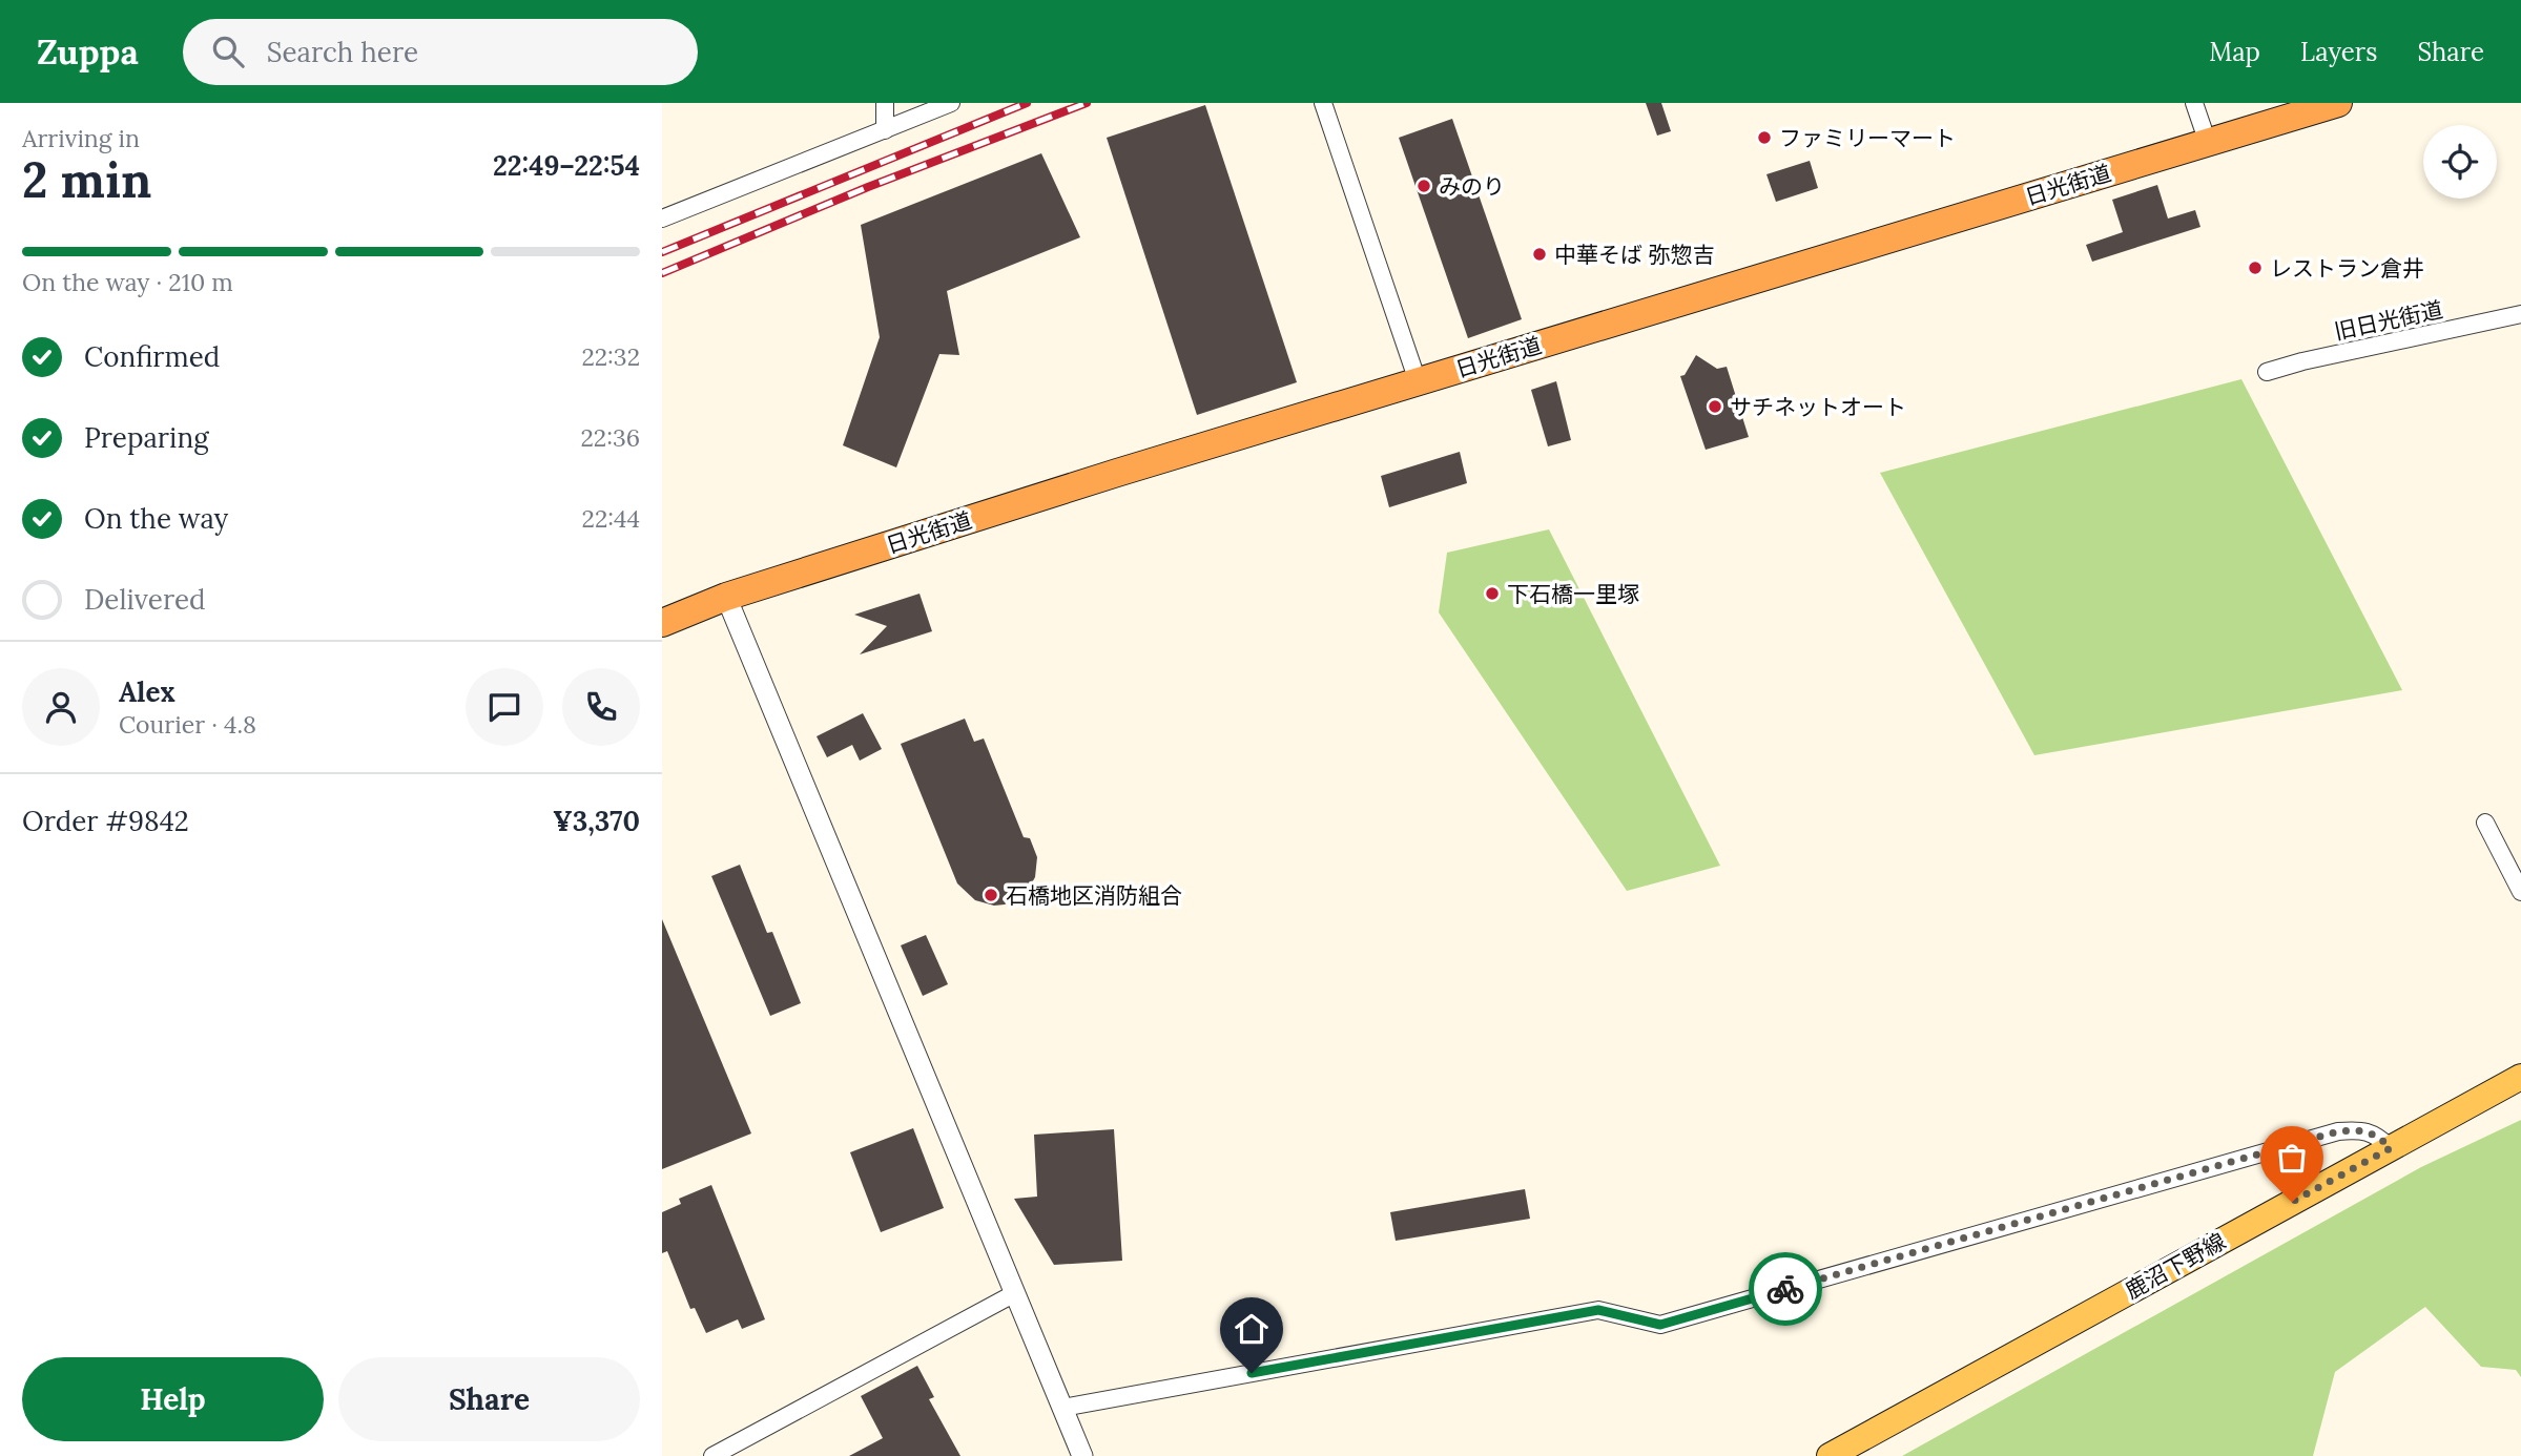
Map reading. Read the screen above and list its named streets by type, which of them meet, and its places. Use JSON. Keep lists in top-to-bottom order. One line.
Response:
{"streets":{"highway":["日光街道"],"main road":["鹿沼下野線"],"street":["旧日光街道"]},"places":["ファミリーマート","みのり","中華そば 弥惣吉","レストラン倉井","サチネットオート","下石橋一里塚","石橋地区消防組合"],"page":{"header":"Zuppa","search":"Search here","nav":["Map","Layers","Share"],"heading":["2 min","Arriving in","22:49–22:54"],"panel":["Alex","Courier · 4.8","Order #9842","¥3,370"],"bar":"On the way · 210 m","list":[["Confirmed","22:32"],["Preparing","22:36"],["On the way","22:44"],"Delivered"],"buttons":["Help","Share"]}}
